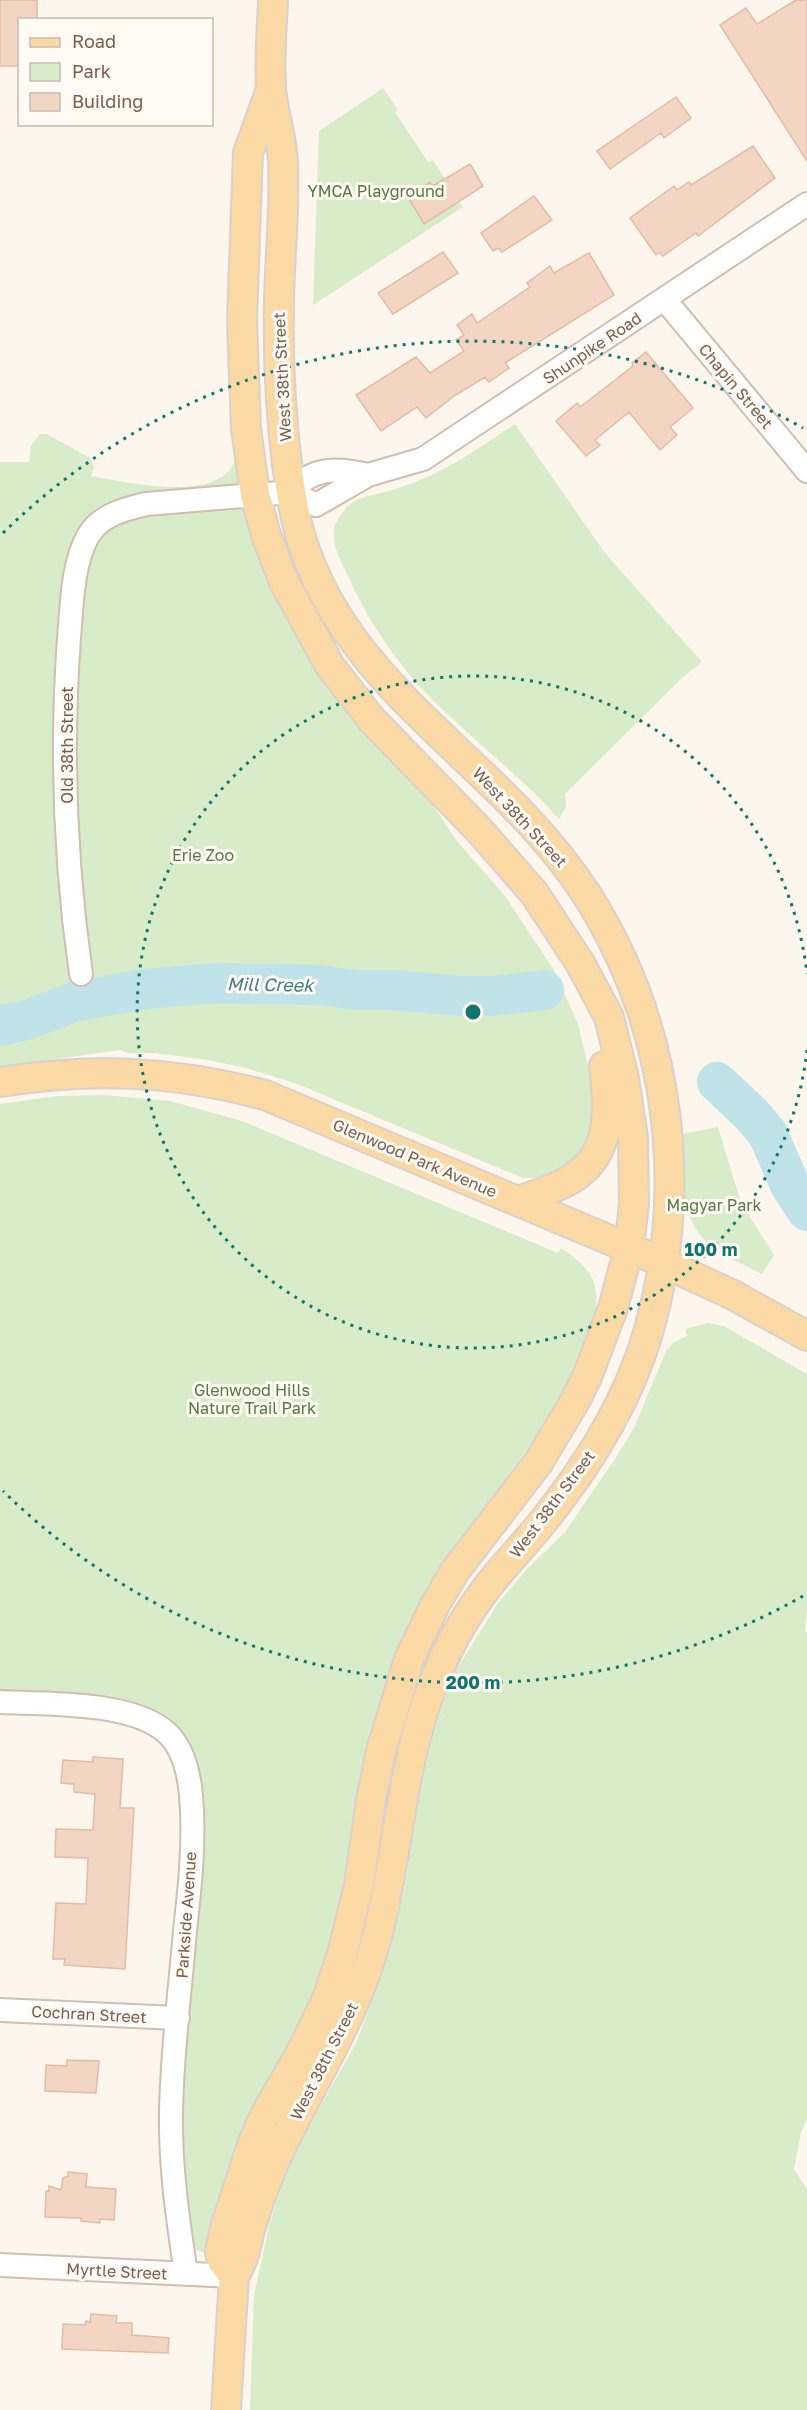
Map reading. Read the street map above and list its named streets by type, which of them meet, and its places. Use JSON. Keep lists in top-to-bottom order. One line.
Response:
{"streets":{"main road":["West 38th Street","Glenwood Park Avenue"],"street":["Shunpike Road","Chapin Street","Old 38th Street","Parkside Avenue","Cochran Street","Myrtle Street"]},"crossings":[["Shunpike Road","West 38th Street"],["Shunpike Road","Chapin Street"],["West 38th Street","Old 38th Street"],["West 38th Street","Glenwood Park Avenue"],["West 38th Street","Myrtle Street"],["Parkside Avenue","Cochran Street"],["Parkside Avenue","Myrtle Street"]],"water":["Mill Creek"],"parks":["YMCA Playground","Erie Zoo","Magyar Park","Glenwood Hills Nature Trail Park"],"legend":["Road","Park","Building"],"rings":["100 m","200 m"]}
